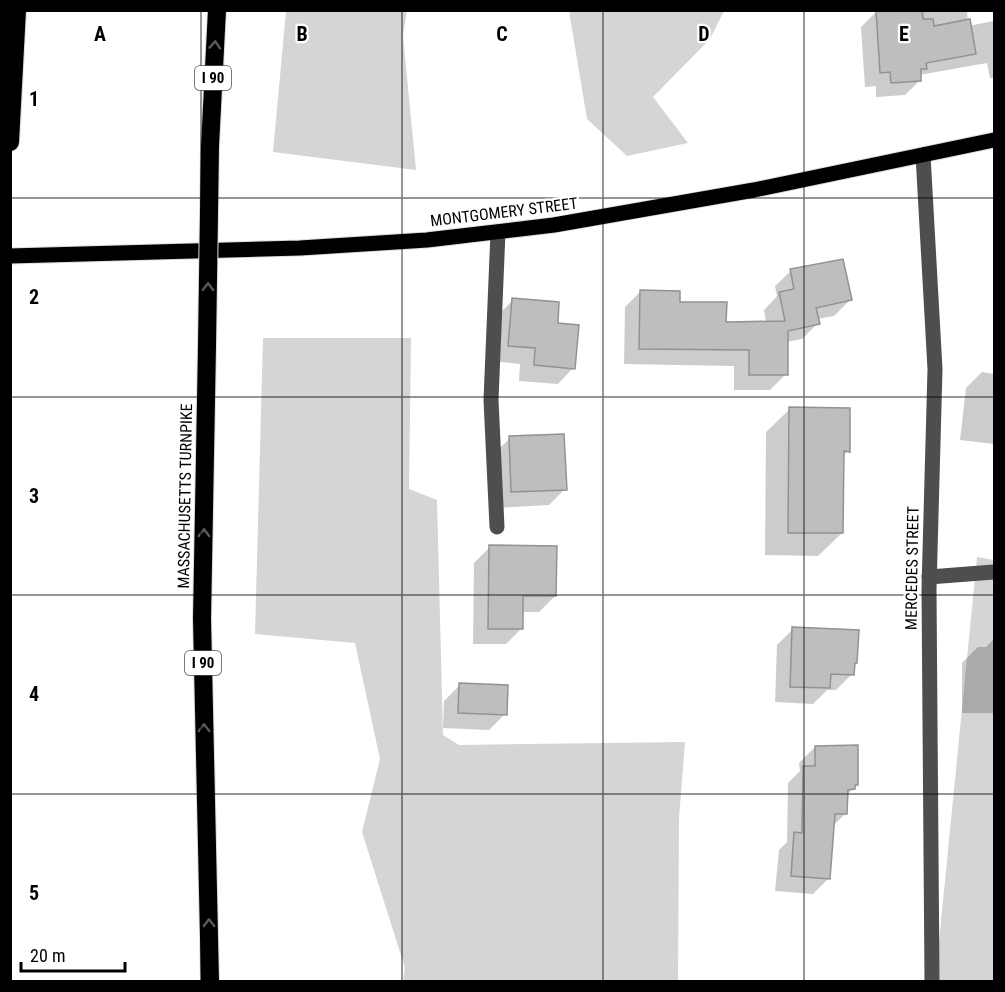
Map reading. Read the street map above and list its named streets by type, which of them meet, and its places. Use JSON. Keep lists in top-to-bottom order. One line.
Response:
{"streets":{"highway":["I 90","MASSACHUSETTS TURNPIKE"],"main road":["MONTGOMERY STREET"],"street":["MERCEDES STREET"]},"crossings":[["MONTGOMERY STREET","MERCEDES STREET"]],"one_way":["MASSACHUSETTS TURNPIKE"],"scale_bar":"20 m","grid":{"columns":["A","B","C","D","E"],"rows":["1","2","3","4","5"]}}
